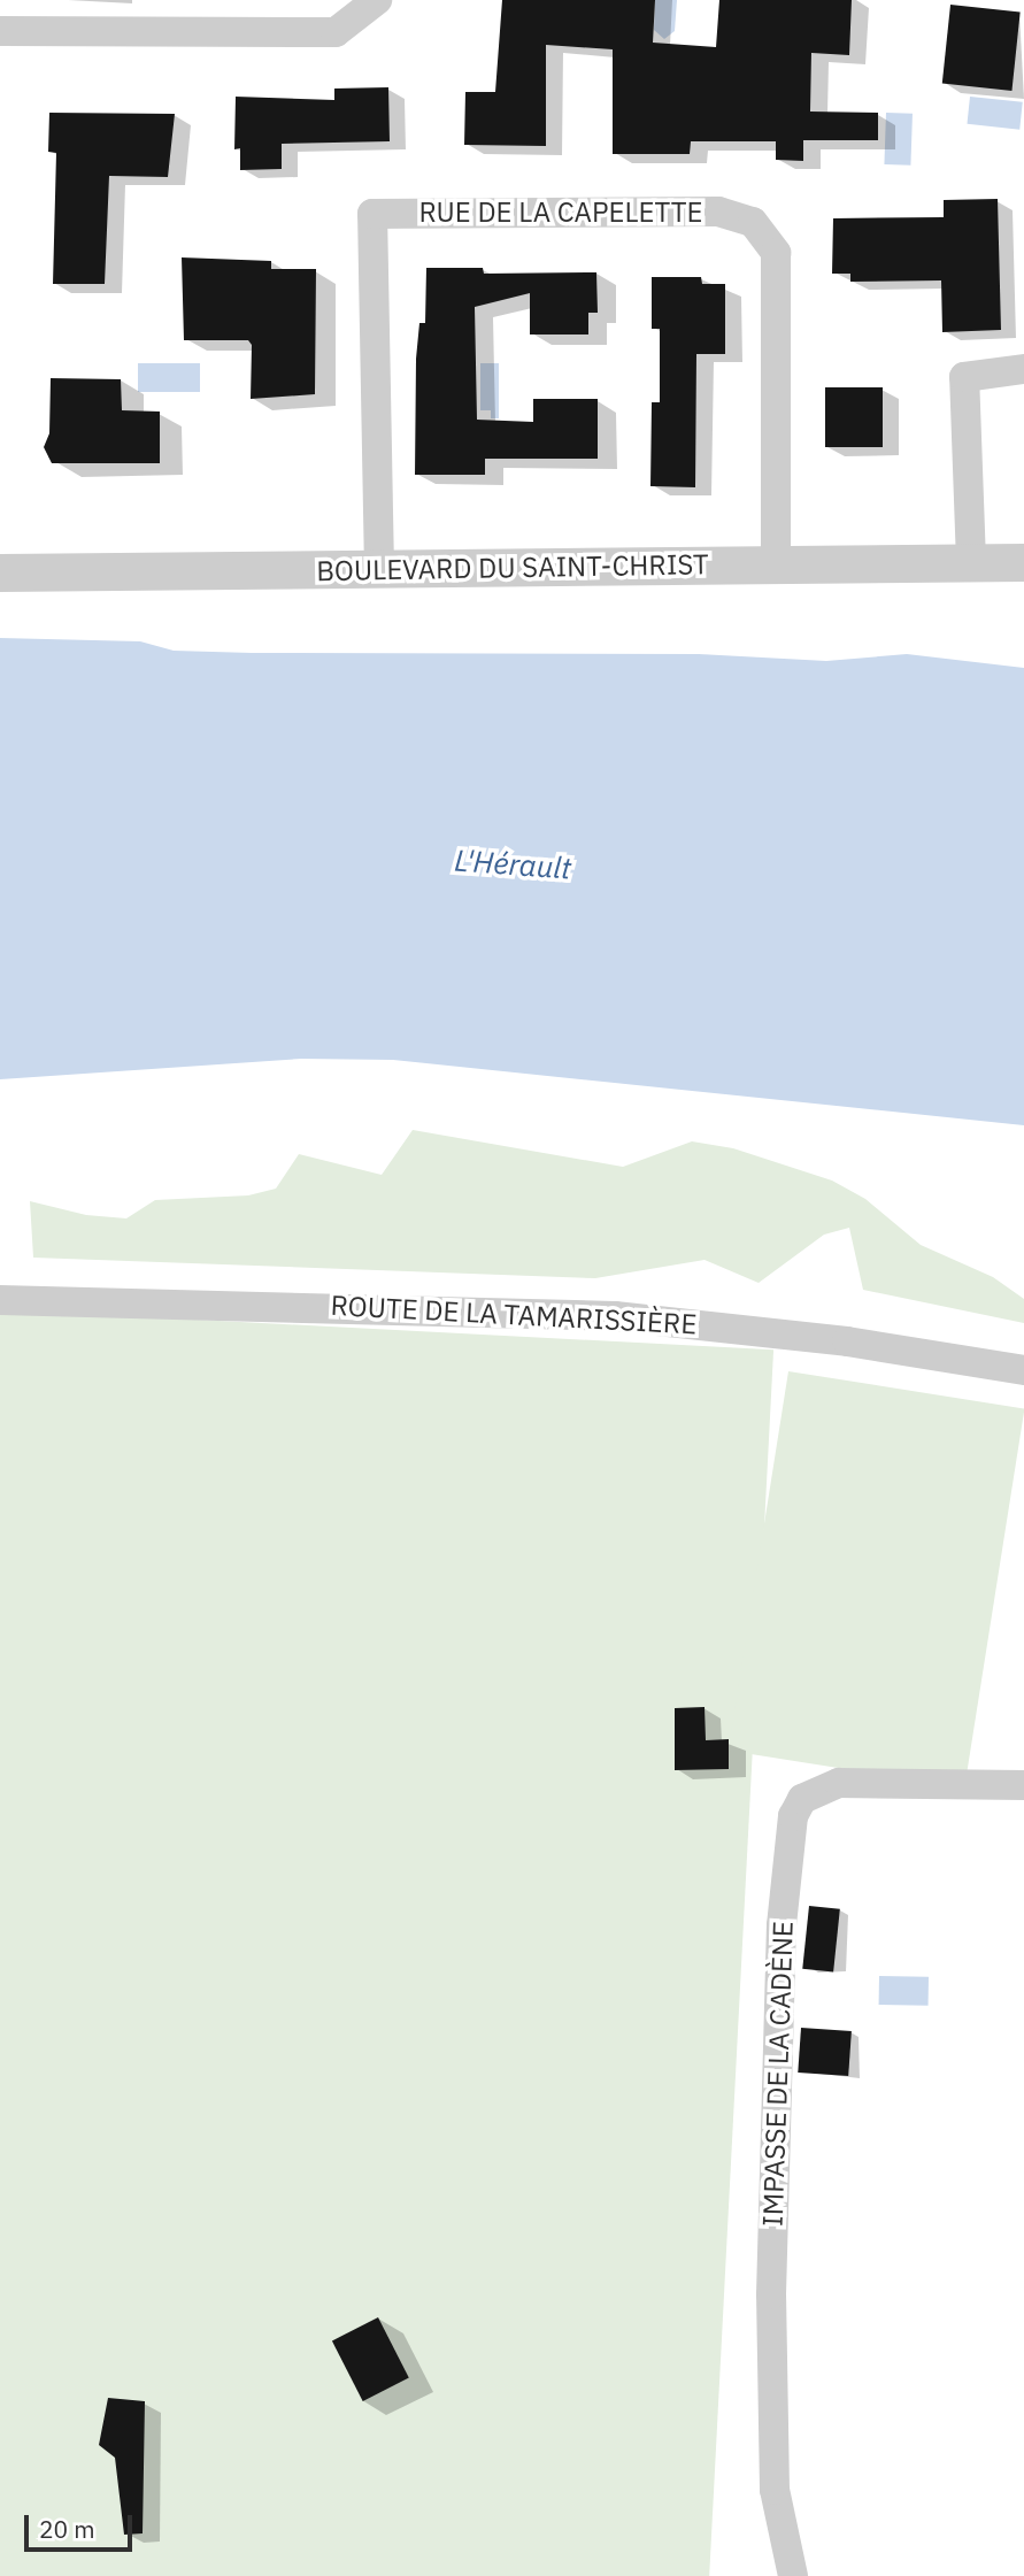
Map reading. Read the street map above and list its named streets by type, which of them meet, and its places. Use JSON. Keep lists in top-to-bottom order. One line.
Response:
{"streets":{"street":["RUE DE LA CAPELETTE","BOULEVARD DU SAINT-CHRIST","ROUTE DE LA TAMARISSIÈRE","IMPASSE DE LA CADÈNE"]},"crossings":[["RUE DE LA CAPELETTE","BOULEVARD DU SAINT-CHRIST"]],"water":["L'Hérault"],"scale_bar":"20 m"}
